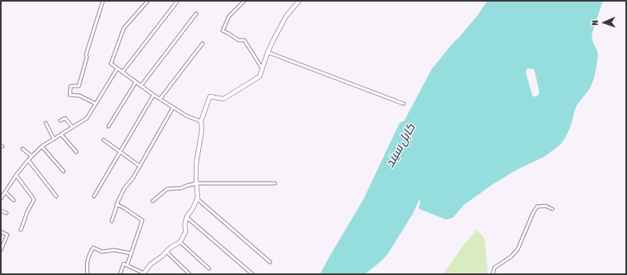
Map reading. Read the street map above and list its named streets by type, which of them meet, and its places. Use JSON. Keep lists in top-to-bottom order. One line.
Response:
{"water":["کابل سيند"],"north":"left"}
